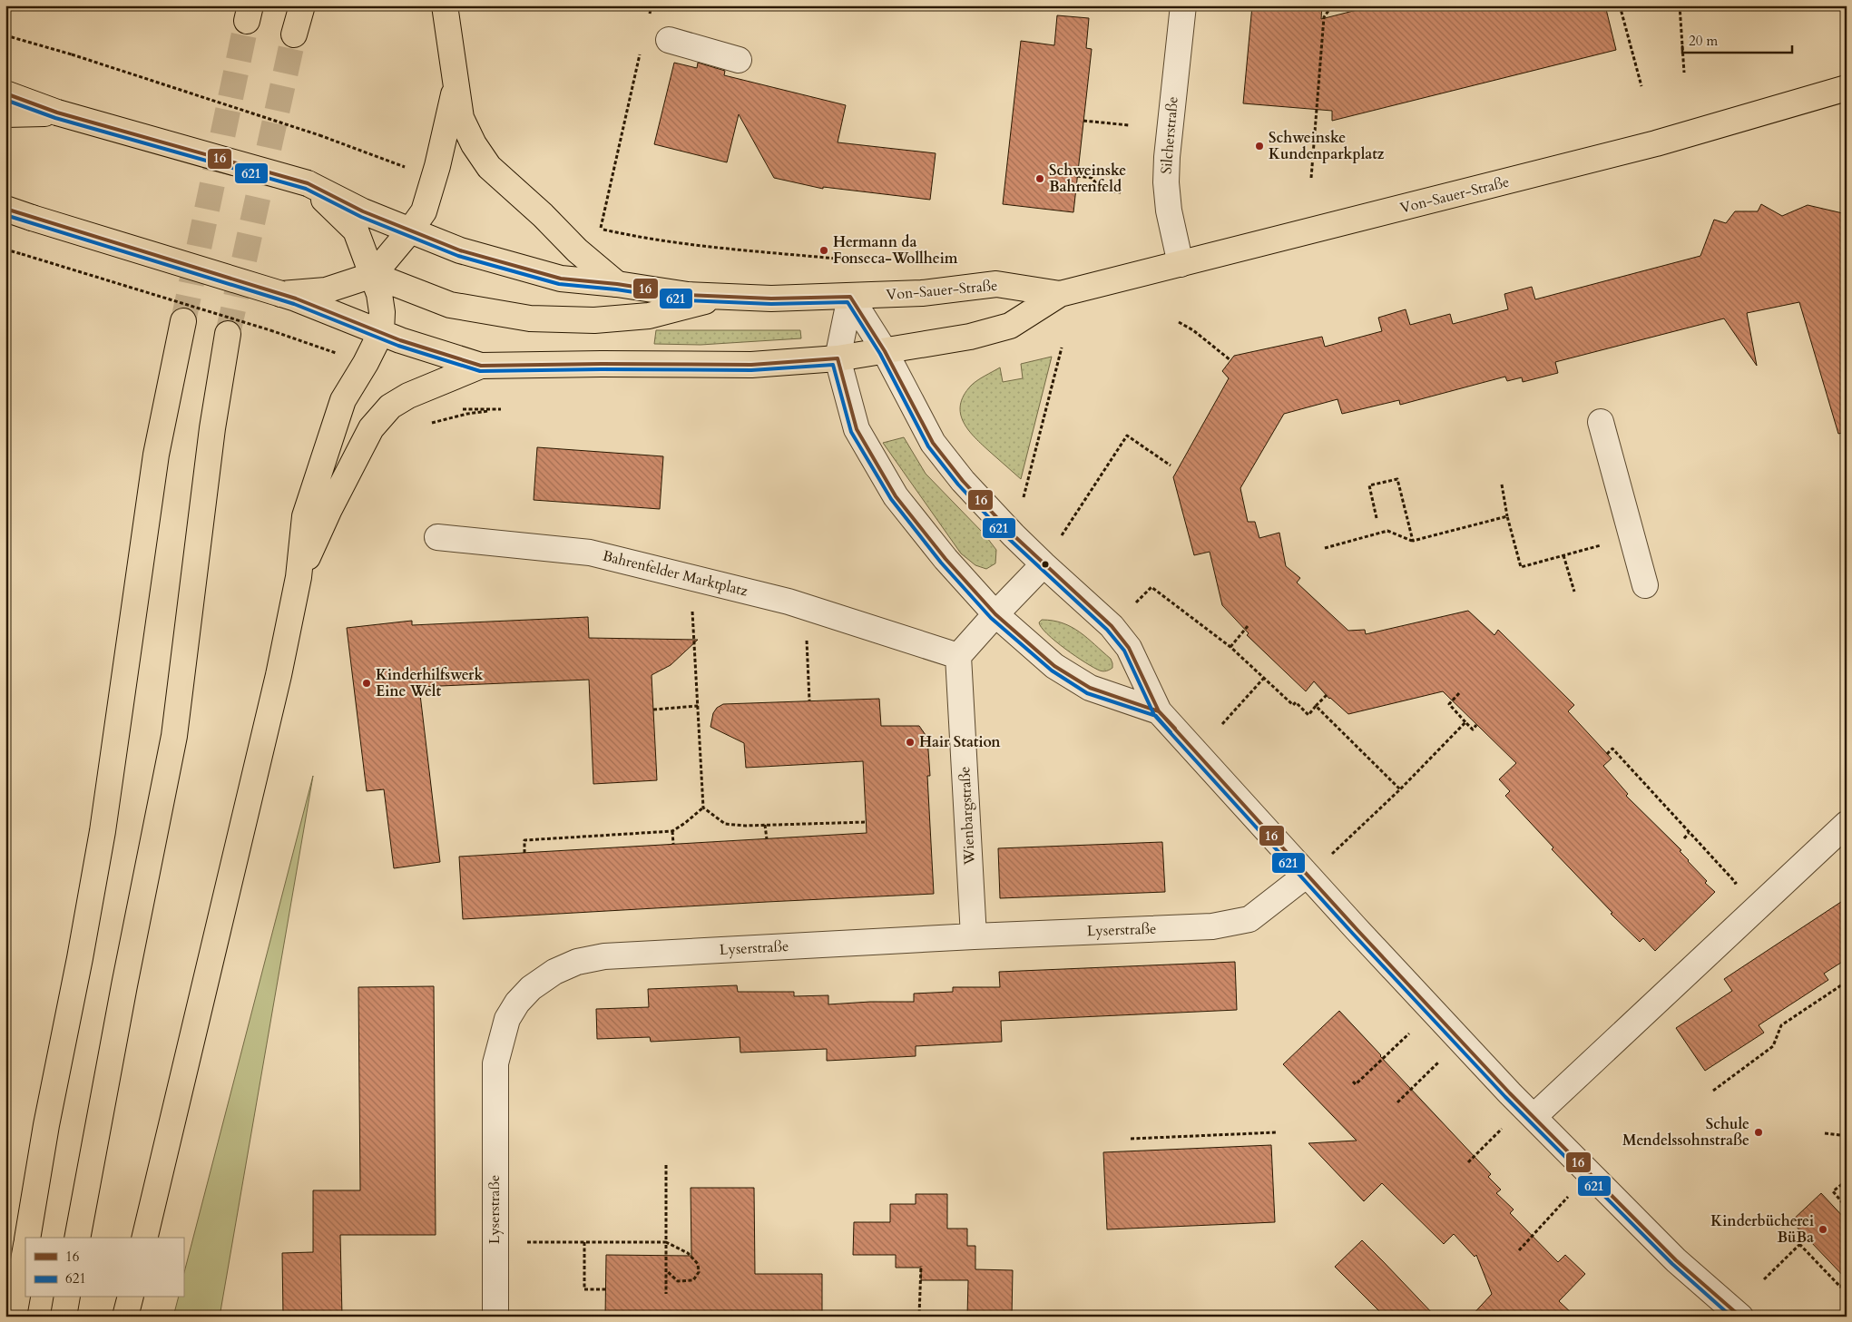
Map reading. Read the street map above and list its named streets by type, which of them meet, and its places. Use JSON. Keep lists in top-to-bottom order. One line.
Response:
{"streets":{"main road":["Von-Sauer-Straße"],"street":["Silcherstraße","Bahrenfelder Marktplatz","Wienbargstraße","Lyserstraße"]},"crossings":[["Silcherstraße","Von-Sauer-Straße"],["Bahrenfelder Marktplatz","Wienbargstraße"],["Wienbargstraße","Lyserstraße"]],"places":["Schweinske Kundenparkplatz","Schweinske Bahrenfeld","Hermann da Fonseca-Wollheim","Kinderhilfswerk Eine Welt","Hair Station","Schule Mendelssohnstraße","Kinderbücherei BüBa"],"lines":["transit line 16","transit line 621"],"legend":["16","621"],"scale_bar":"20 m"}
